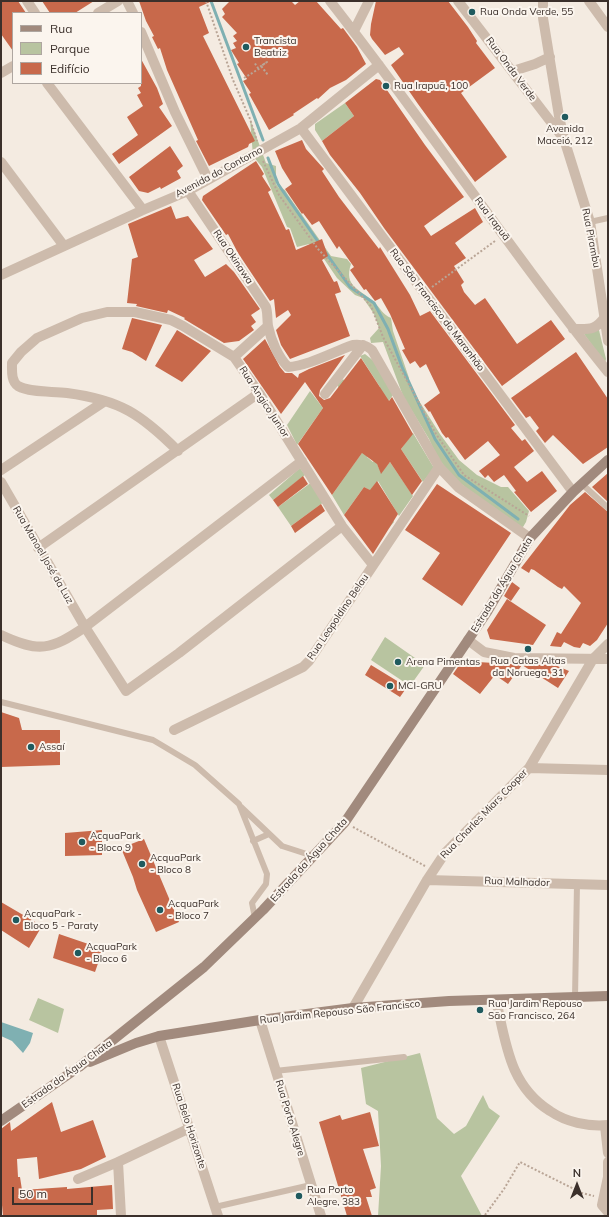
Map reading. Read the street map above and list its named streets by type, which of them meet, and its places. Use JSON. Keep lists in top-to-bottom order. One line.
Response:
{"streets":{"street":["Rua Onda Verde","Avenida do Contorno","Rua Irapuã","Rua Pirambu","Rua Okinawa","Rua São Francisco do Maranhão","Rua Angico Junior","Rua Manoel José da Luz","Estrada da Água Chata","Rua Leopoldino Belau","Rua Charles Miars Cooper","Rua Malhador","Rua Jardim Repouso São Francisco","Rua Porto Alegre","Rua Belo Horizonte"]},"crossings":[["Rua Onda Verde","Rua Pirambu"],["Avenida do Contorno","Rua Irapuã"],["Avenida do Contorno","Rua Okinawa"],["Avenida do Contorno","Rua São Francisco do Maranhão"],["Rua São Francisco do Maranhão","Estrada da Água Chata"],["Rua Angico Junior","Rua Manoel José da Luz"],["Rua Angico Junior","Rua Leopoldino Belau"],["Estrada da Água Chata","Rua Jardim Repouso São Francisco"],["Rua Charles Miars Cooper","Rua Malhador"],["Rua Charles Miars Cooper","Rua Jardim Repouso São Francisco"],["Rua Jardim Repouso São Francisco","Rua Porto Alegre"],["Rua Jardim Repouso São Francisco","Rua Belo Horizonte"]],"places":["Rua Onda Verde, 55","Trancista Beatriz","Rua Irapuã, 100","Avenida Maceió, 212","Rua Catas Altas da Noruega, 31","Arena Pimentas","MCI-GRU","Assaí","AcquaPark - Bloco 9","AcquaPark - Bloco 8","AcquaPark - Bloco 7","AcquaPark - Bloco 5 - Paraty","AcquaPark - Bloco 6","Rua Jardim Repouso São Francisco, 264","Rua Porto Alegre, 383"],"legend":["Rua","Parque","Edifício"],"scale_bar":"50 m","north":"top"}
